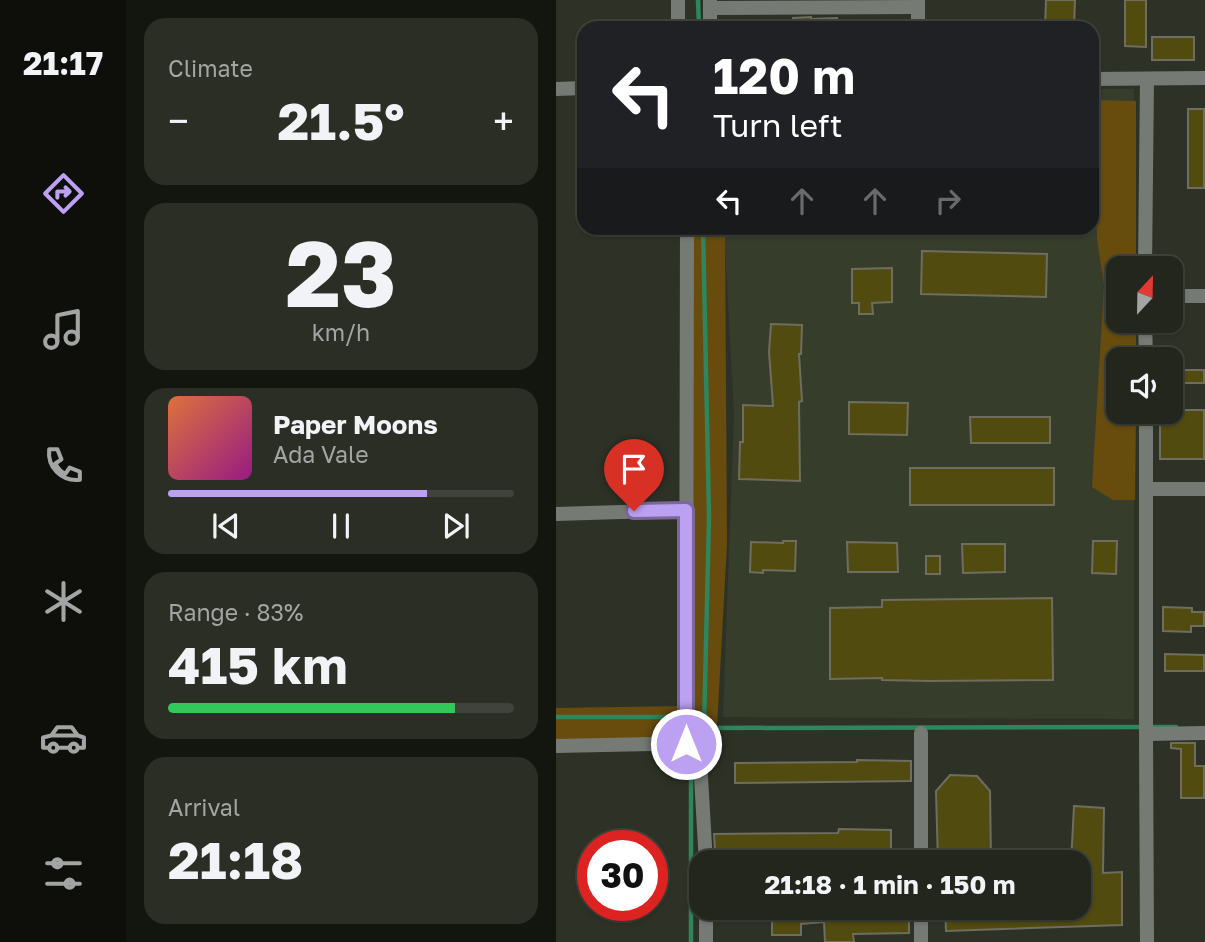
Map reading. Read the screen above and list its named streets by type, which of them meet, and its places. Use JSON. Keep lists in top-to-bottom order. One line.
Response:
{"north":"top","page":{"tabs":"21:17","tile":["Climate",["23","km/h"],["Range · 83%","415 km"],["Arrival","21:18"]],"turn":["120 m","Turn left"],"heat":["−","21.5°","+"],"song":["Paper Moons","Ada Vale"],"limit":"30","trip":"21:18 · 1 min · 150 m"}}
